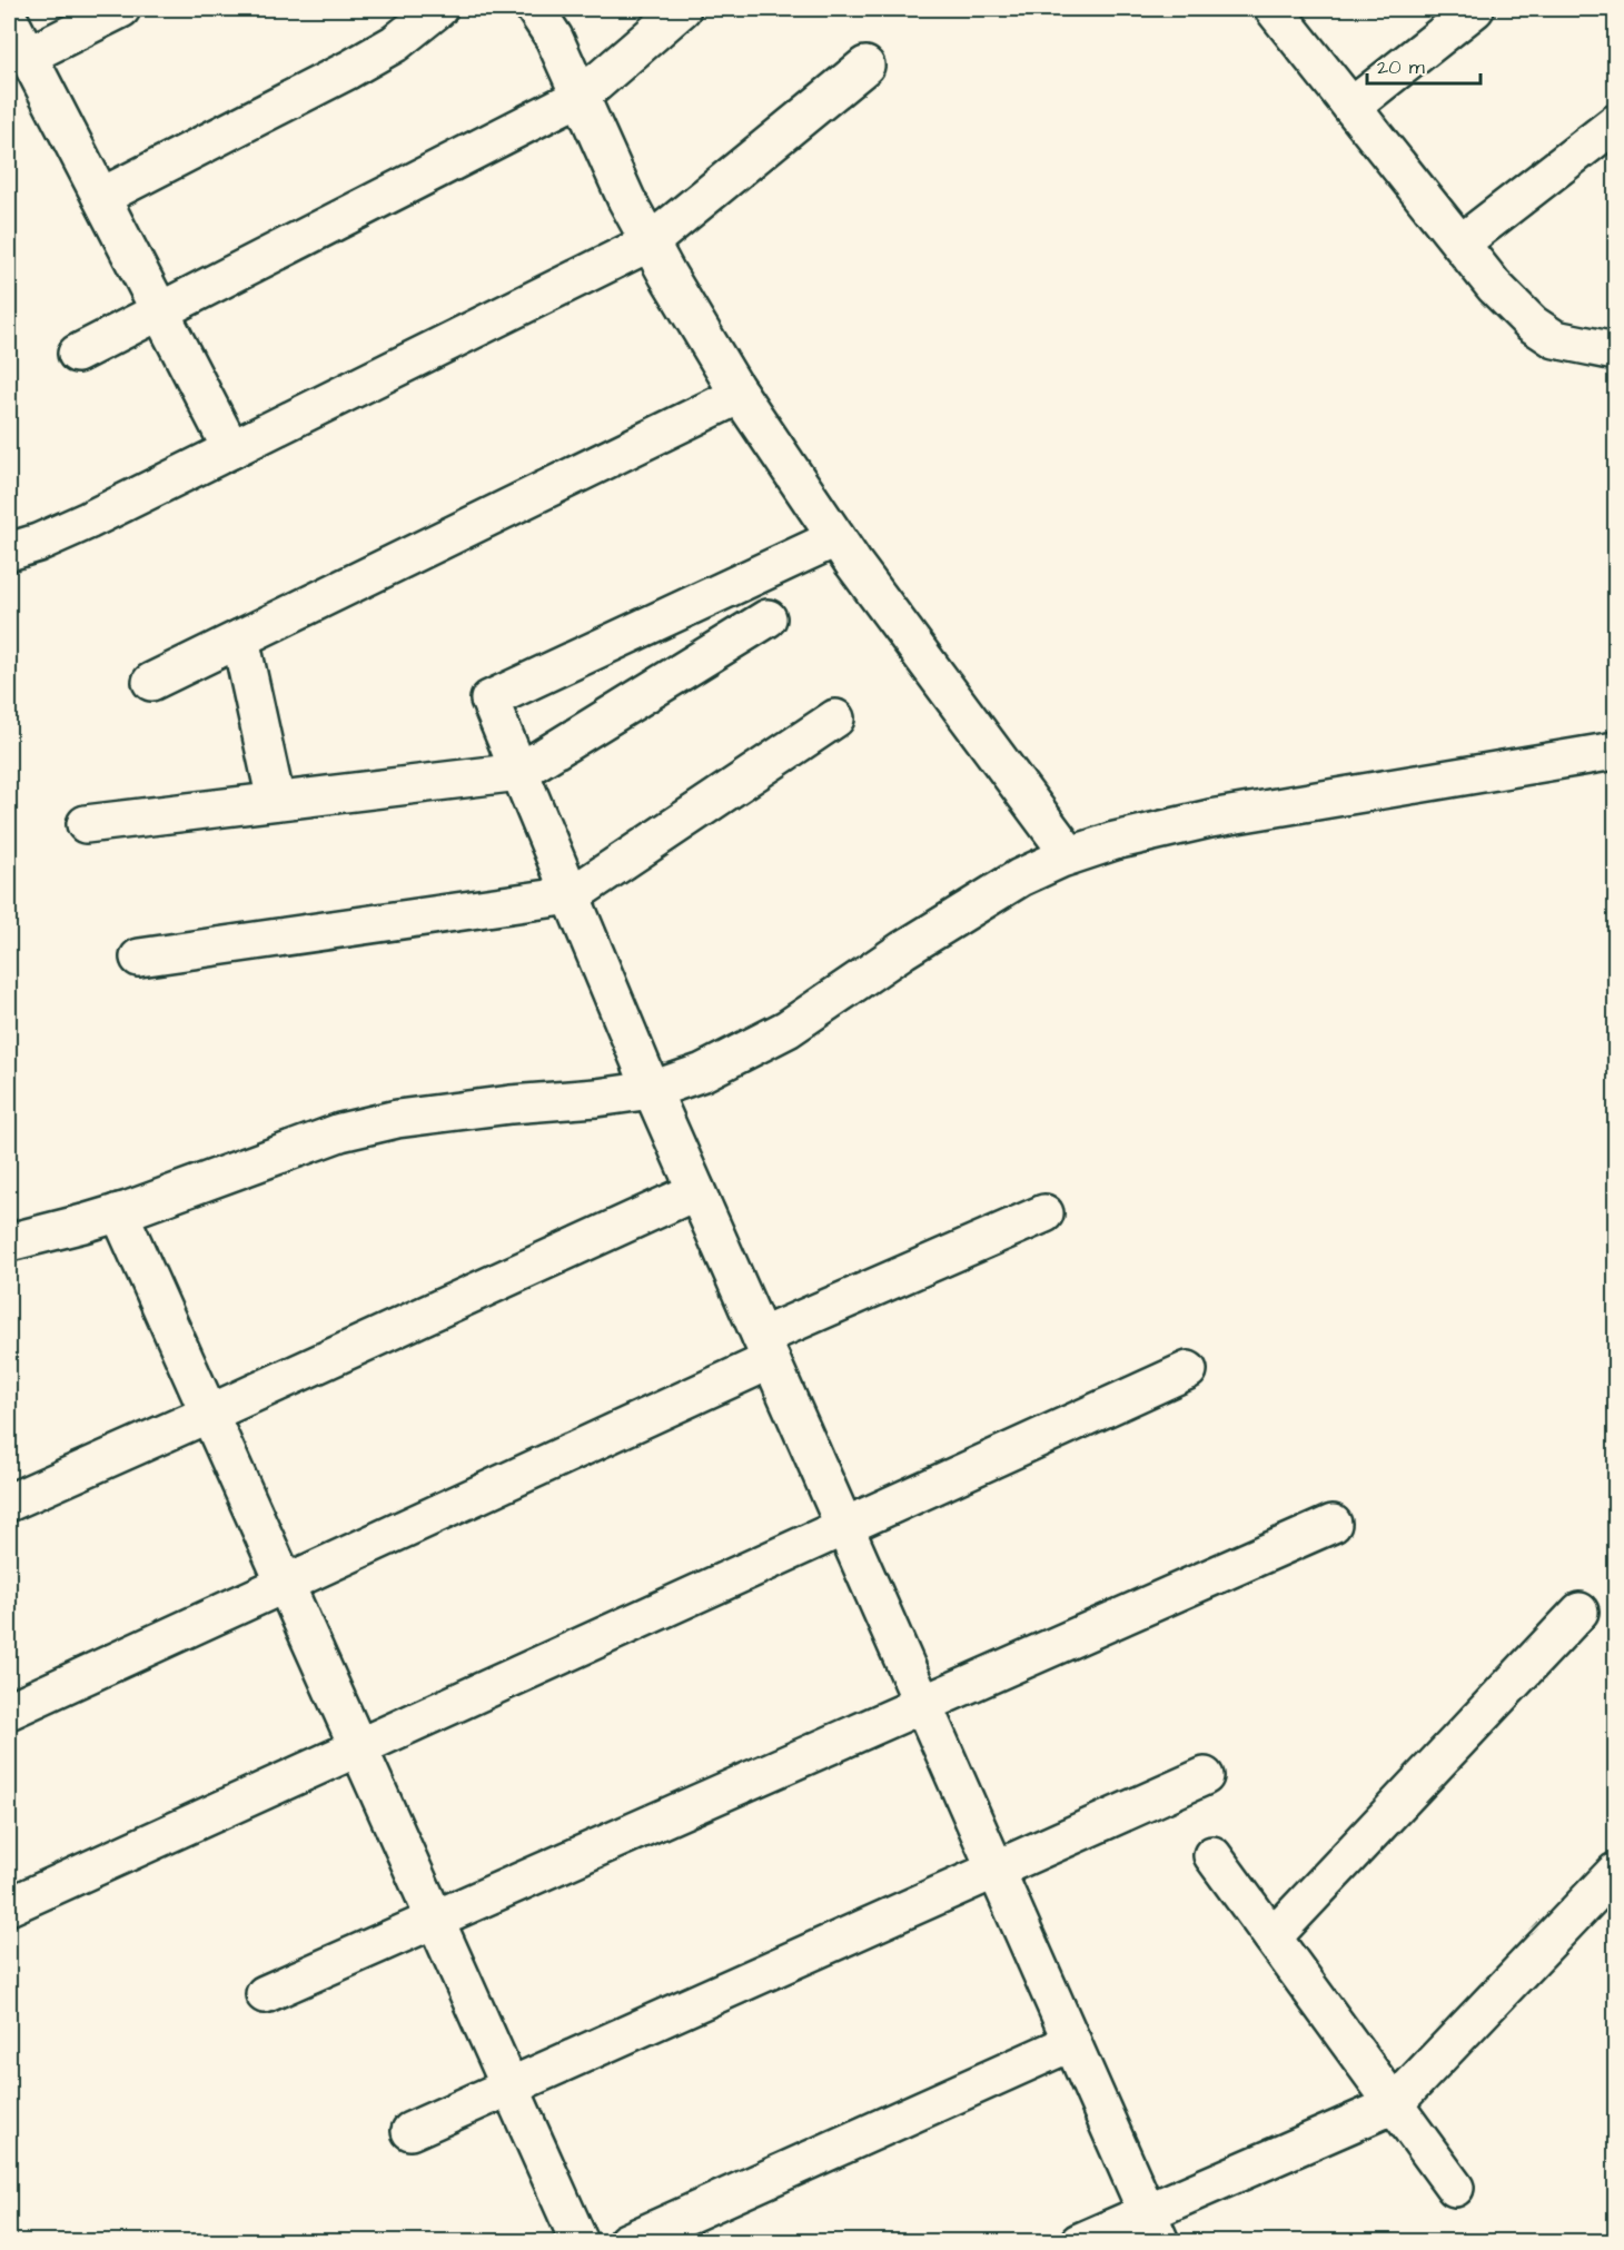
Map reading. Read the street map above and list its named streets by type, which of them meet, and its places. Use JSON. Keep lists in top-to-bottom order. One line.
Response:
{"scale_bar":"20 m"}
